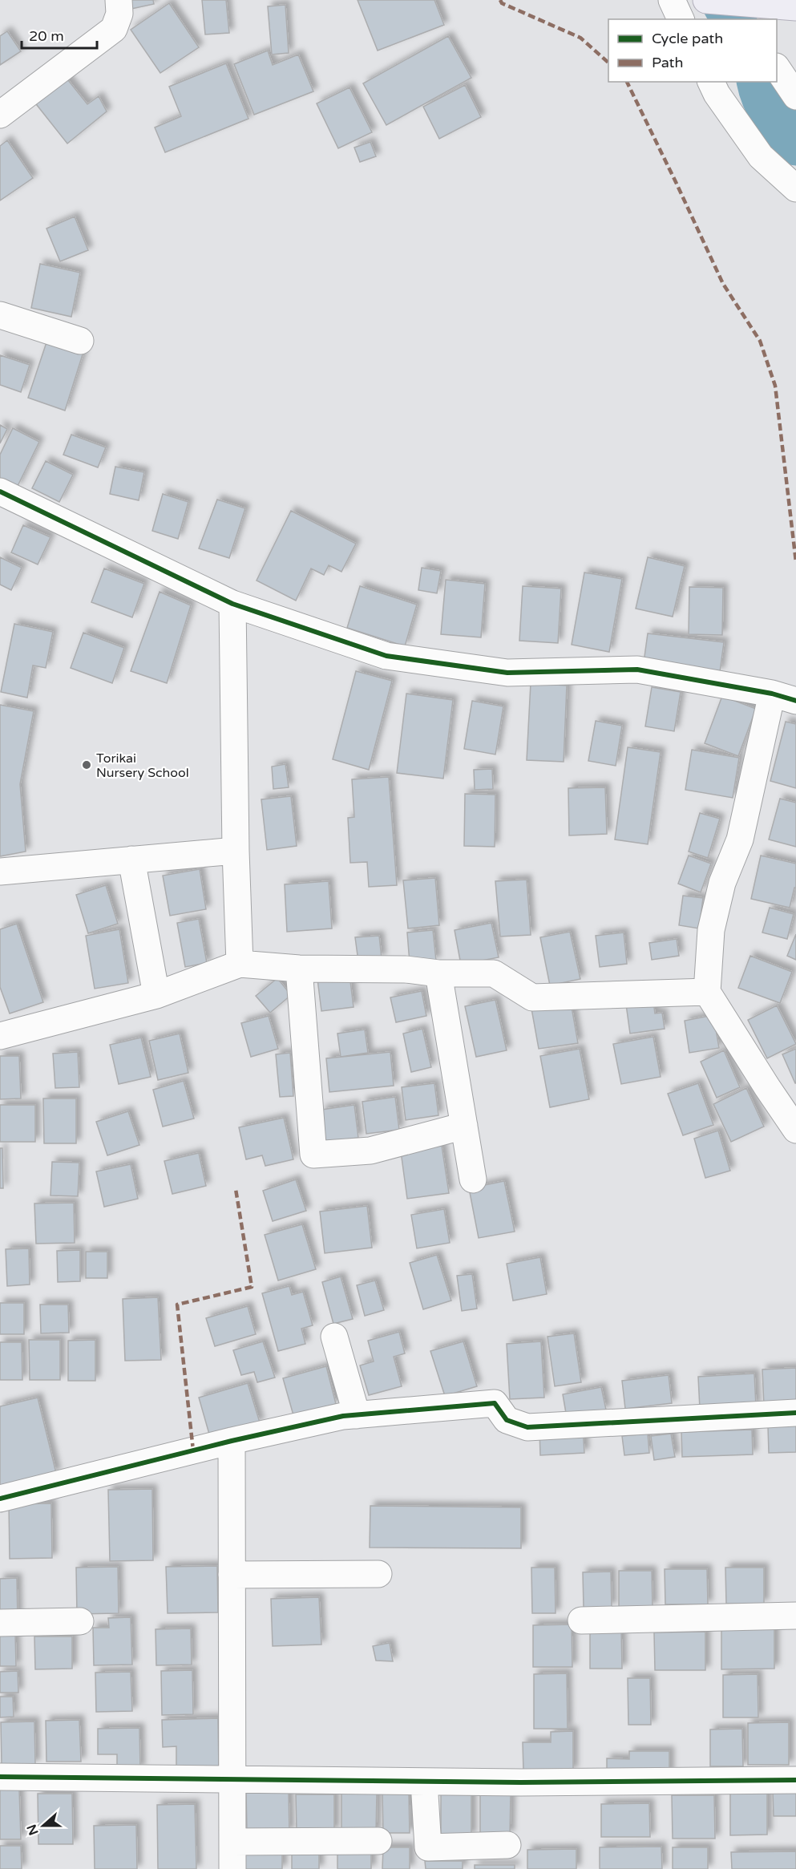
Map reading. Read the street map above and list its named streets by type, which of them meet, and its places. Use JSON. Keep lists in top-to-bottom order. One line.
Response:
{"places":["Torikai Nursery School"],"legend":["Cycle path","Path"],"scale_bar":"20 m","north":"left"}
